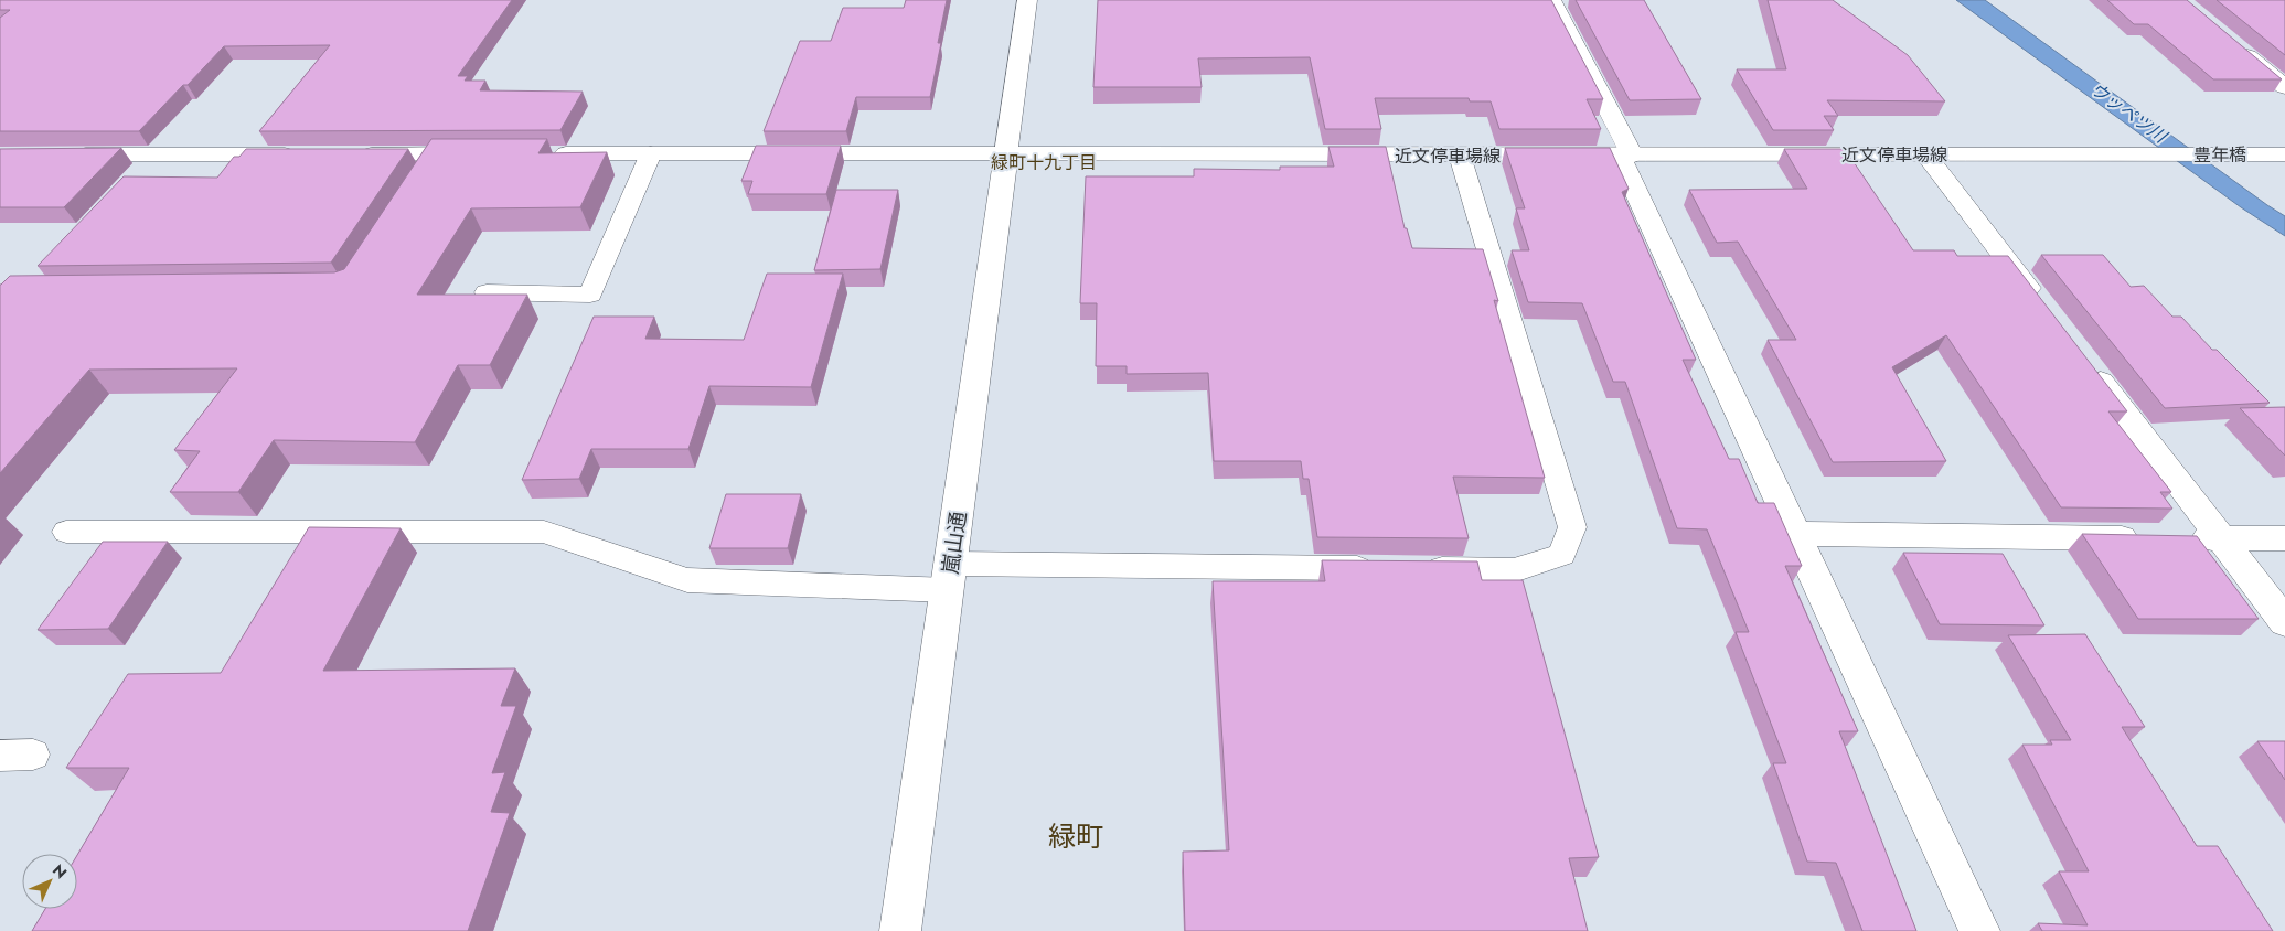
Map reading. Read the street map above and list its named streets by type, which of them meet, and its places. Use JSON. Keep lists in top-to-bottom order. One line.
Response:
{"streets":{"street":["近文停車場線","豊年橋","嵐山通"]},"crossings":[["近文停車場線","豊年橋"],["近文停車場線","嵐山通"]],"districts":["緑町十九丁目","緑町"],"water":["ウッペツ川"],"north":"top right"}
